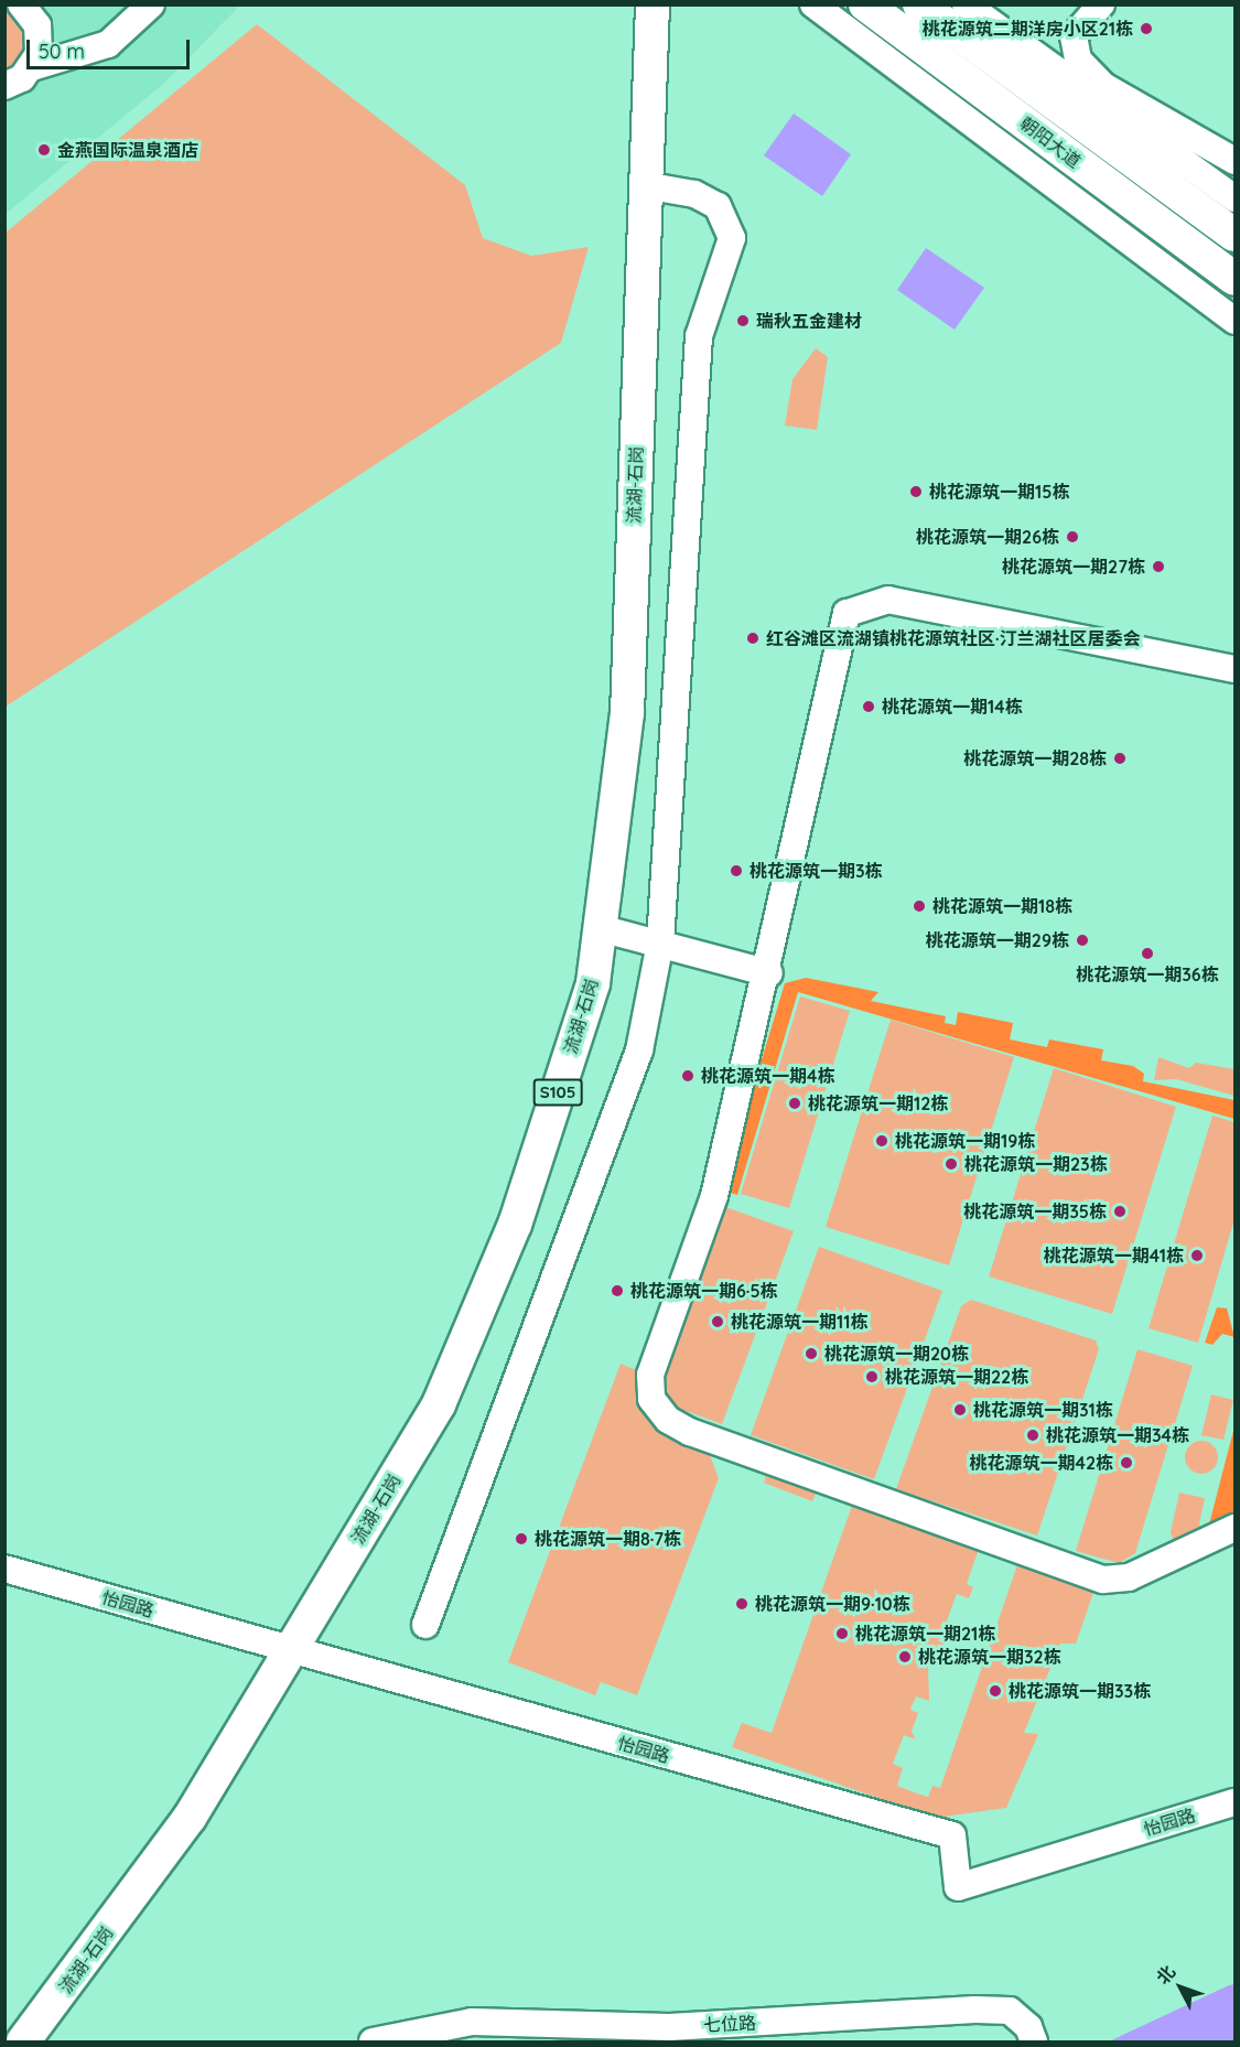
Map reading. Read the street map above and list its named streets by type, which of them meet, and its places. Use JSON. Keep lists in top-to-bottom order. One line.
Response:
{"streets":{"main road":["朝阳大道","流湖-石岗","S105"],"street":["怡园路","七位路"]},"crossings":[["流湖-石岗","怡园路"]],"places":["桃花源筑二期洋房小区21栋","金燕国际温泉酒店","瑞秋五金建材","桃花源筑一期15栋","桃花源筑一期26栋","桃花源筑一期27栋","红谷滩区流湖镇桃花源筑社区·汀兰湖社区居委会","桃花源筑一期14栋","桃花源筑一期28栋","桃花源筑一期3栋","桃花源筑一期18栋","桃花源筑一期29栋","桃花源筑一期36栋","桃花源筑一期4栋","桃花源筑一期12栋","桃花源筑一期19栋","桃花源筑一期23栋","桃花源筑一期35栋","桃花源筑一期41栋","桃花源筑一期6·5栋","桃花源筑一期11栋","桃花源筑一期20栋","桃花源筑一期22栋","桃花源筑一期31栋","桃花源筑一期34栋","桃花源筑一期42栋","桃花源筑一期8·7栋","桃花源筑一期9·10栋","桃花源筑一期21栋","桃花源筑一期32栋","桃花源筑一期33栋"],"scale_bar":"50 m","north":"top left"}
